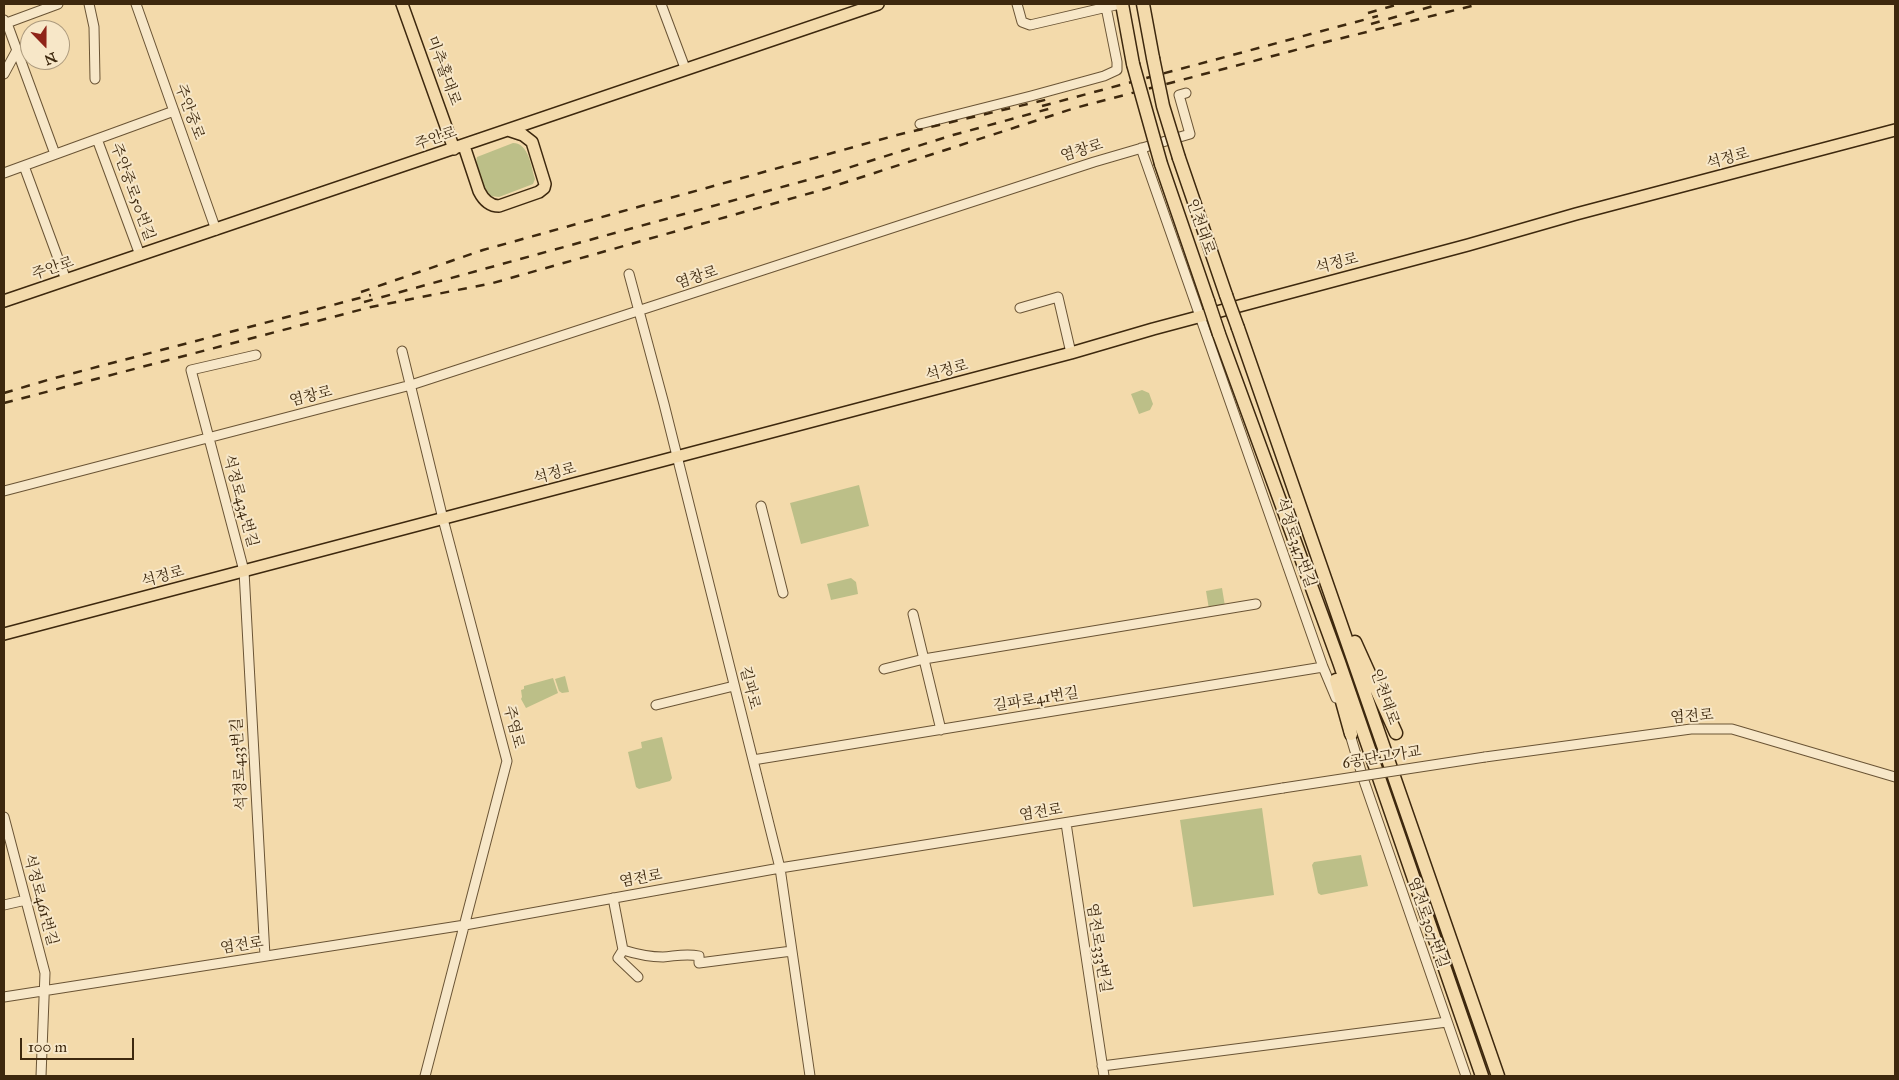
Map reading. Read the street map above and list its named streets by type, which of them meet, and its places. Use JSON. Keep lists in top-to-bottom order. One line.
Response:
{"streets":{"highway":["인천대로"],"main road":["미추홀대로","주안로","석정로"],"street":["주안중로","염창로","주안중로50번길","석정로434번길","석정로347번길","길파로","길파로41번길","염전로","주염로","6공단고가교","석정로433번길","석정로461번길","염전로307번길","염전로333번길"]},"crossings":[["미추홀대로","주안로"],["주안중로","주안로"],["주안중로","주안중로50번길"],["주안로","주안중로50번길"],["염창로","석정로434번길"],["염창로","석정로347번길"],["염창로","길파로"],["염창로","주염로"],["석정로","석정로434번길"],["석정로","석정로347번길"],["석정로","길파로"],["석정로","주염로"],["석정로","석정로433번길"],["석정로434번길","석정로433번길"],["석정로347번길","길파로41번길"],["석정로347번길","염전로307번길"],["길파로","길파로41번길"],["길파로","염전로"],["염전로","주염로"],["염전로","6공단고가교"],["염전로","석정로433번길"],["염전로","석정로461번길"],["염전로","염전로333번길"]],"scale_bar":"100 m","north":"bottom"}
